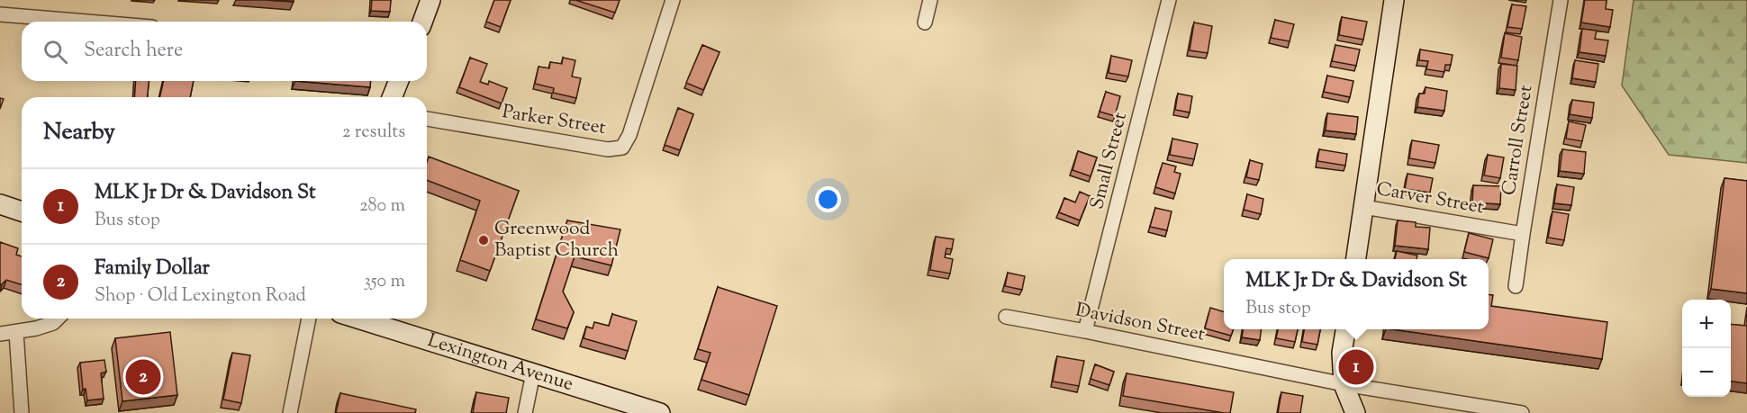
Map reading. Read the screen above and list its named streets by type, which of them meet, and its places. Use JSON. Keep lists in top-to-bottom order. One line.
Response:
{"streets":{"street":["Parker Street","Carroll Street","Small Street","Carver Street","Davidson Street","Lexington Avenue"]},"crossings":[["Carroll Street","Carver Street"],["Small Street","Davidson Street"]],"places":["Greenwood Baptist Church"],"page":{"search":"Search here","heading":["Nearby","2 results"],"list":[{"mark":"1","name":"MLK Jr Dr & Davidson St","note":"Bus stop","value":"280 m"},{"mark":"2","name":"Family Dollar","note":"Shop · Old Lexington Road","value":"350 m"}],"popup":["MLK Jr Dr & Davidson St","Bus stop"],"map_buttons":["+","−"],"pins":["1","2"]}}
